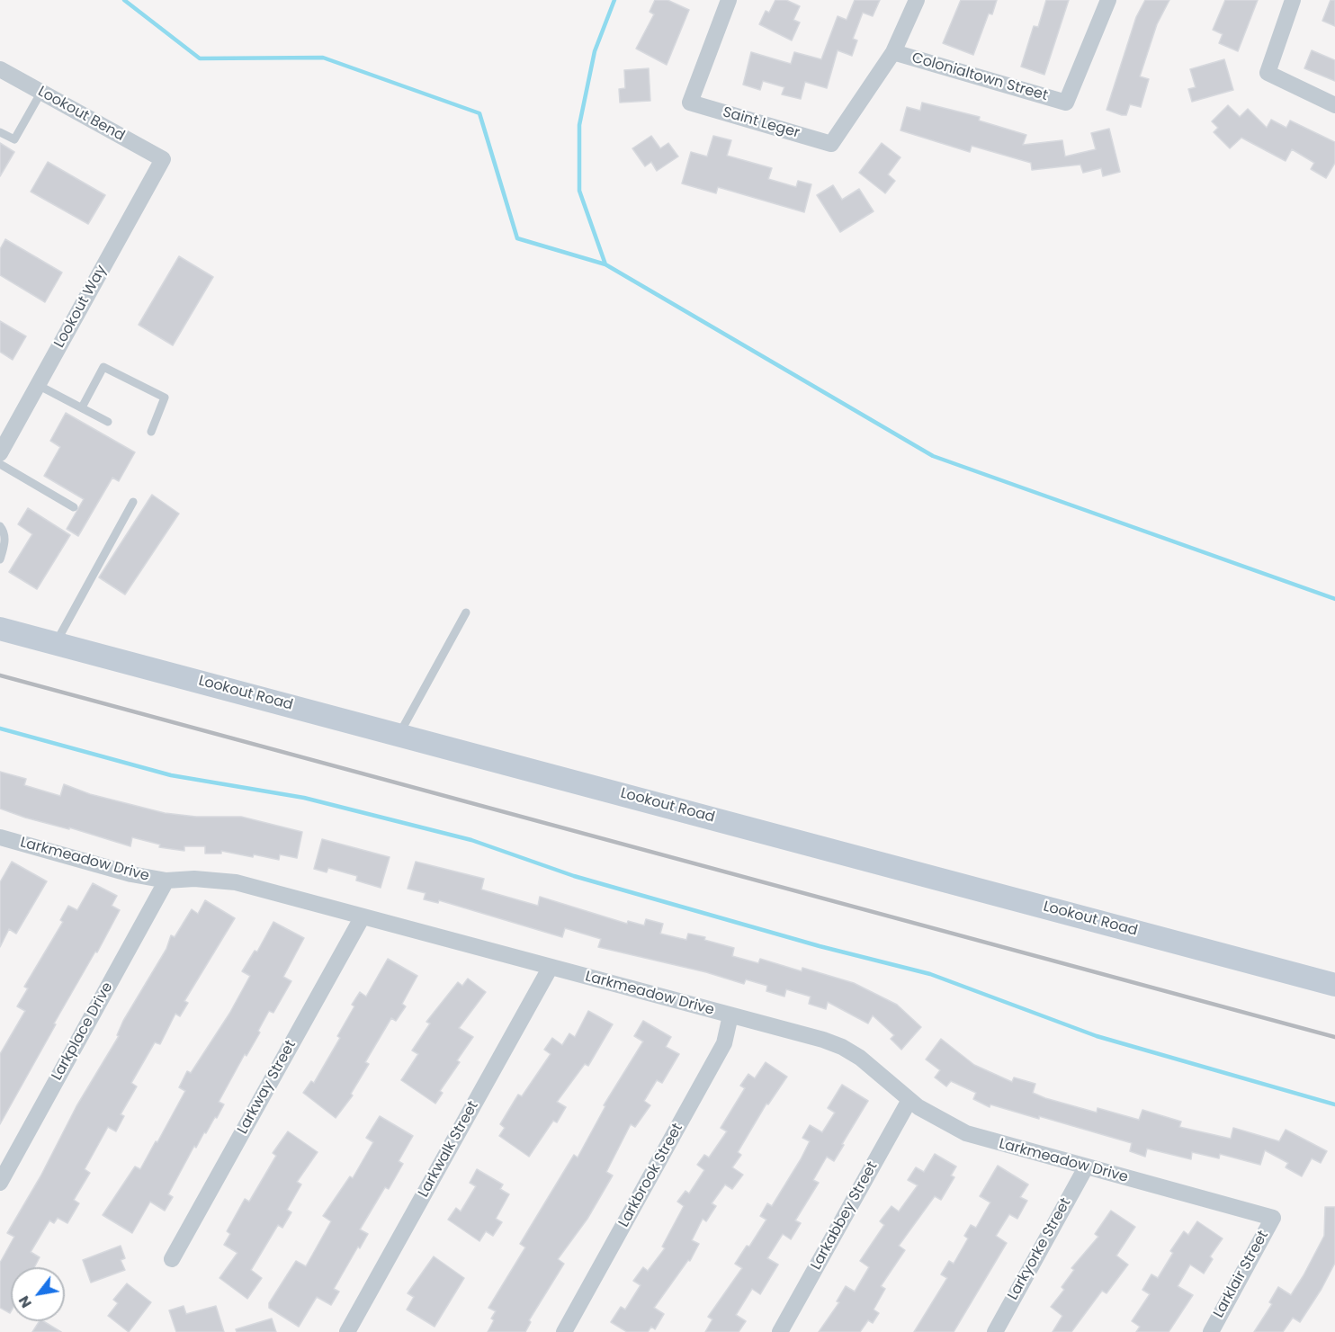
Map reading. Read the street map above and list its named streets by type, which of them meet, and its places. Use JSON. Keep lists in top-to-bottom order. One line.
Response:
{"streets":{"street":["Colonialtown Street","Lookout Bend","Saint Leger","Lookout Way","Lookout Road","Larkmeadow Drive","Larkplace Drive","Larkway Street","Larkwalk Street","Larkbrook Street","Larkabbey Street","Larkyorke Street","Larklair Street"]},"crossings":[["Colonialtown Street","Saint Leger"],["Lookout Bend","Lookout Way"],["Larkmeadow Drive","Larkplace Drive"],["Larkmeadow Drive","Larkway Street"],["Larkmeadow Drive","Larkwalk Street"],["Larkmeadow Drive","Larkbrook Street"],["Larkmeadow Drive","Larkabbey Street"],["Larkmeadow Drive","Larkyorke Street"],["Larkmeadow Drive","Larklair Street"]],"north":"bottom left"}
